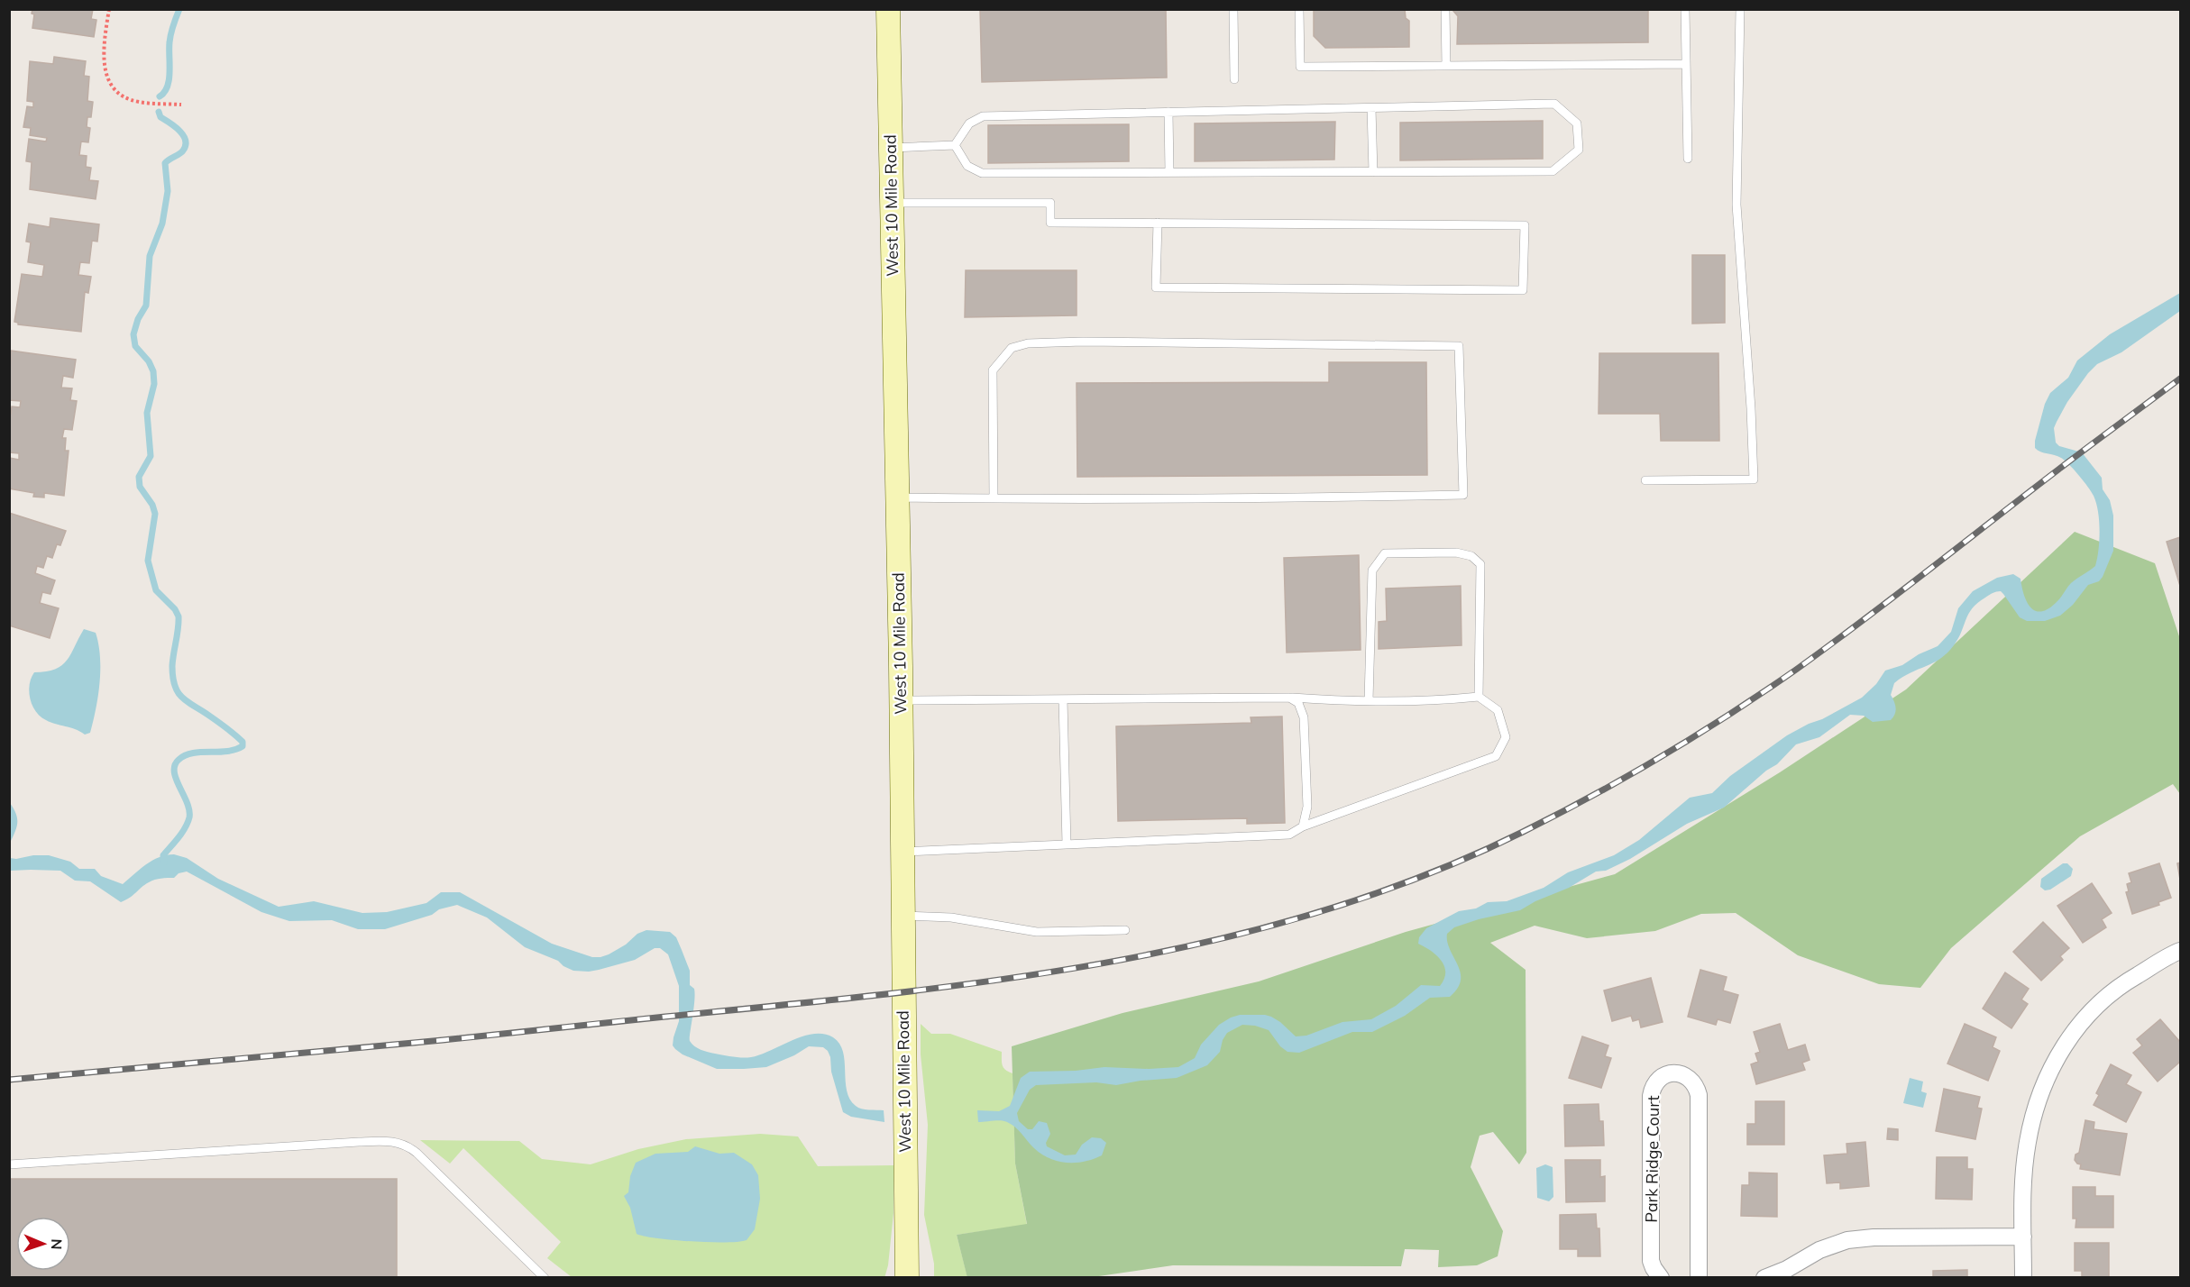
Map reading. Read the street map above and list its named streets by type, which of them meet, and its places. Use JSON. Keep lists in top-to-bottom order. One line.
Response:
{"streets":{"main road":["West 10 Mile Road"],"street":["Park Ridge Court"]},"north":"right"}
